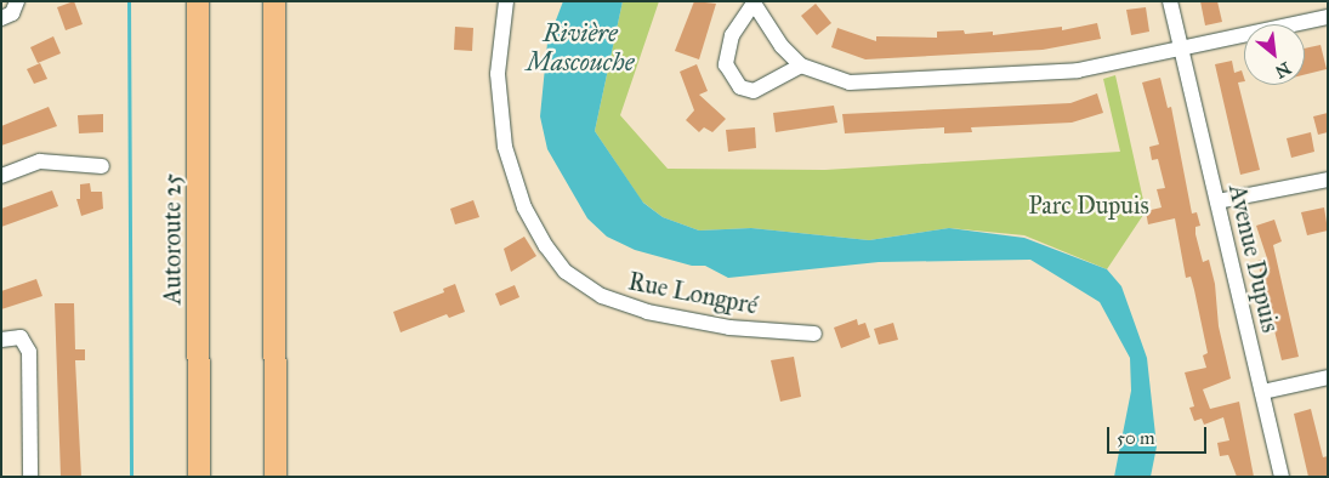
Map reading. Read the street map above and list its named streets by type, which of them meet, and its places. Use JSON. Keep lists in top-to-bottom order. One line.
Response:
{"streets":{"highway":["Autoroute 25"],"street":["Avenue Dupuis","Rue Longpré"]},"water":["Rivière Mascouche"],"parks":["Parc Dupuis"],"scale_bar":"50 m","north":"bottom right"}
